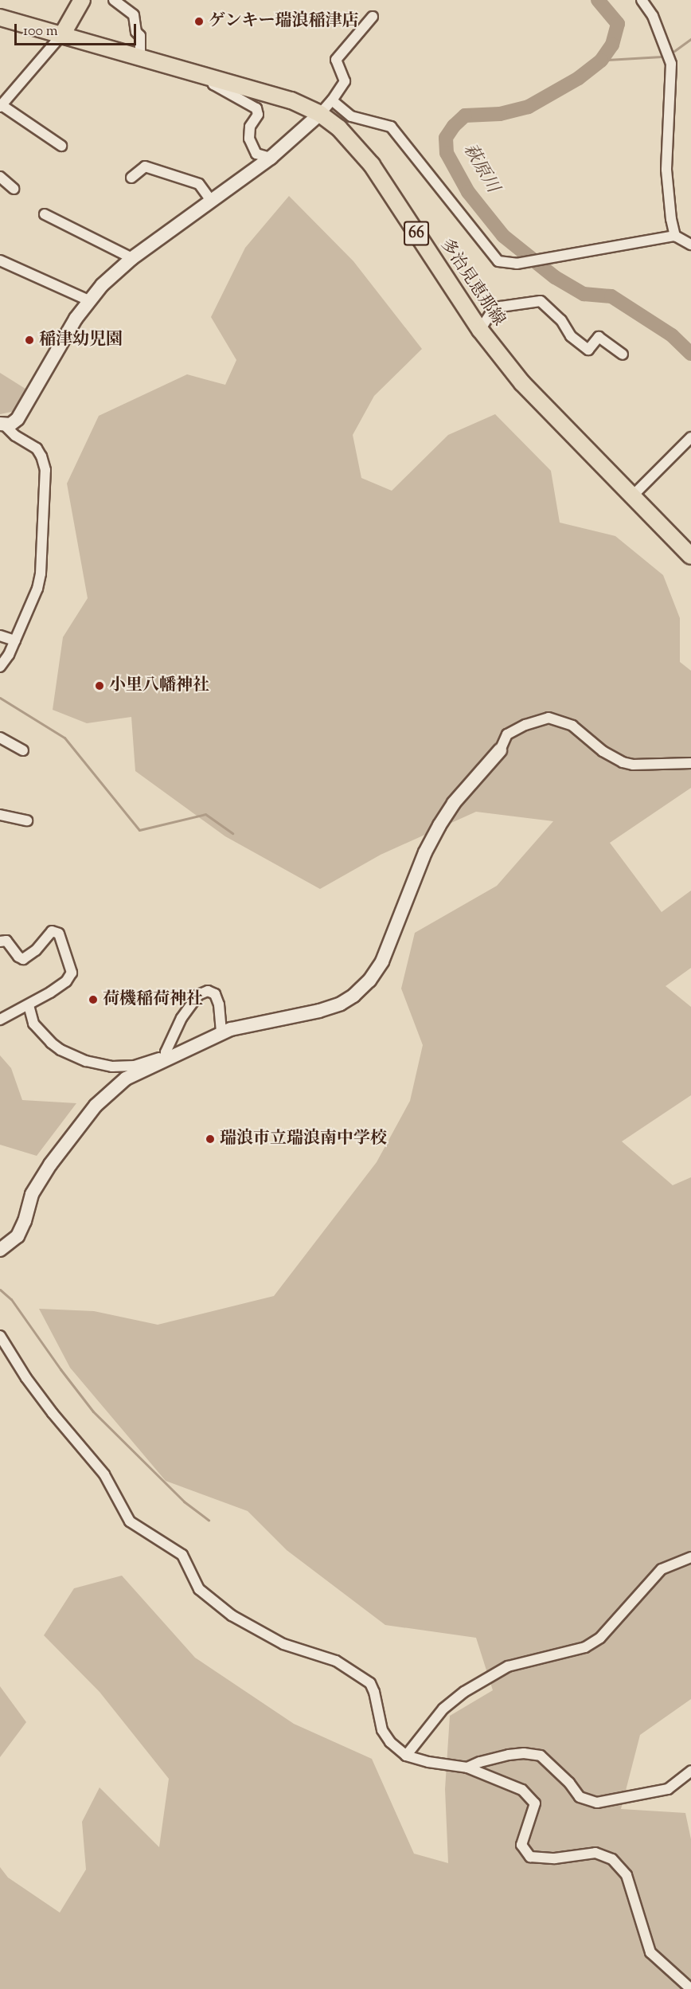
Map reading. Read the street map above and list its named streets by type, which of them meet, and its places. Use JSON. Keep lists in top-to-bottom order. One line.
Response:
{"streets":{"main road":["66","多治見恵那線"]},"water":["萩原川"],"places":["ゲンキー瑞浪稲津店","稲津幼児園","小里八幡神社","荷機稲荷神社","瑞浪市立瑞浪南中学校"],"scale_bar":"100 m"}
